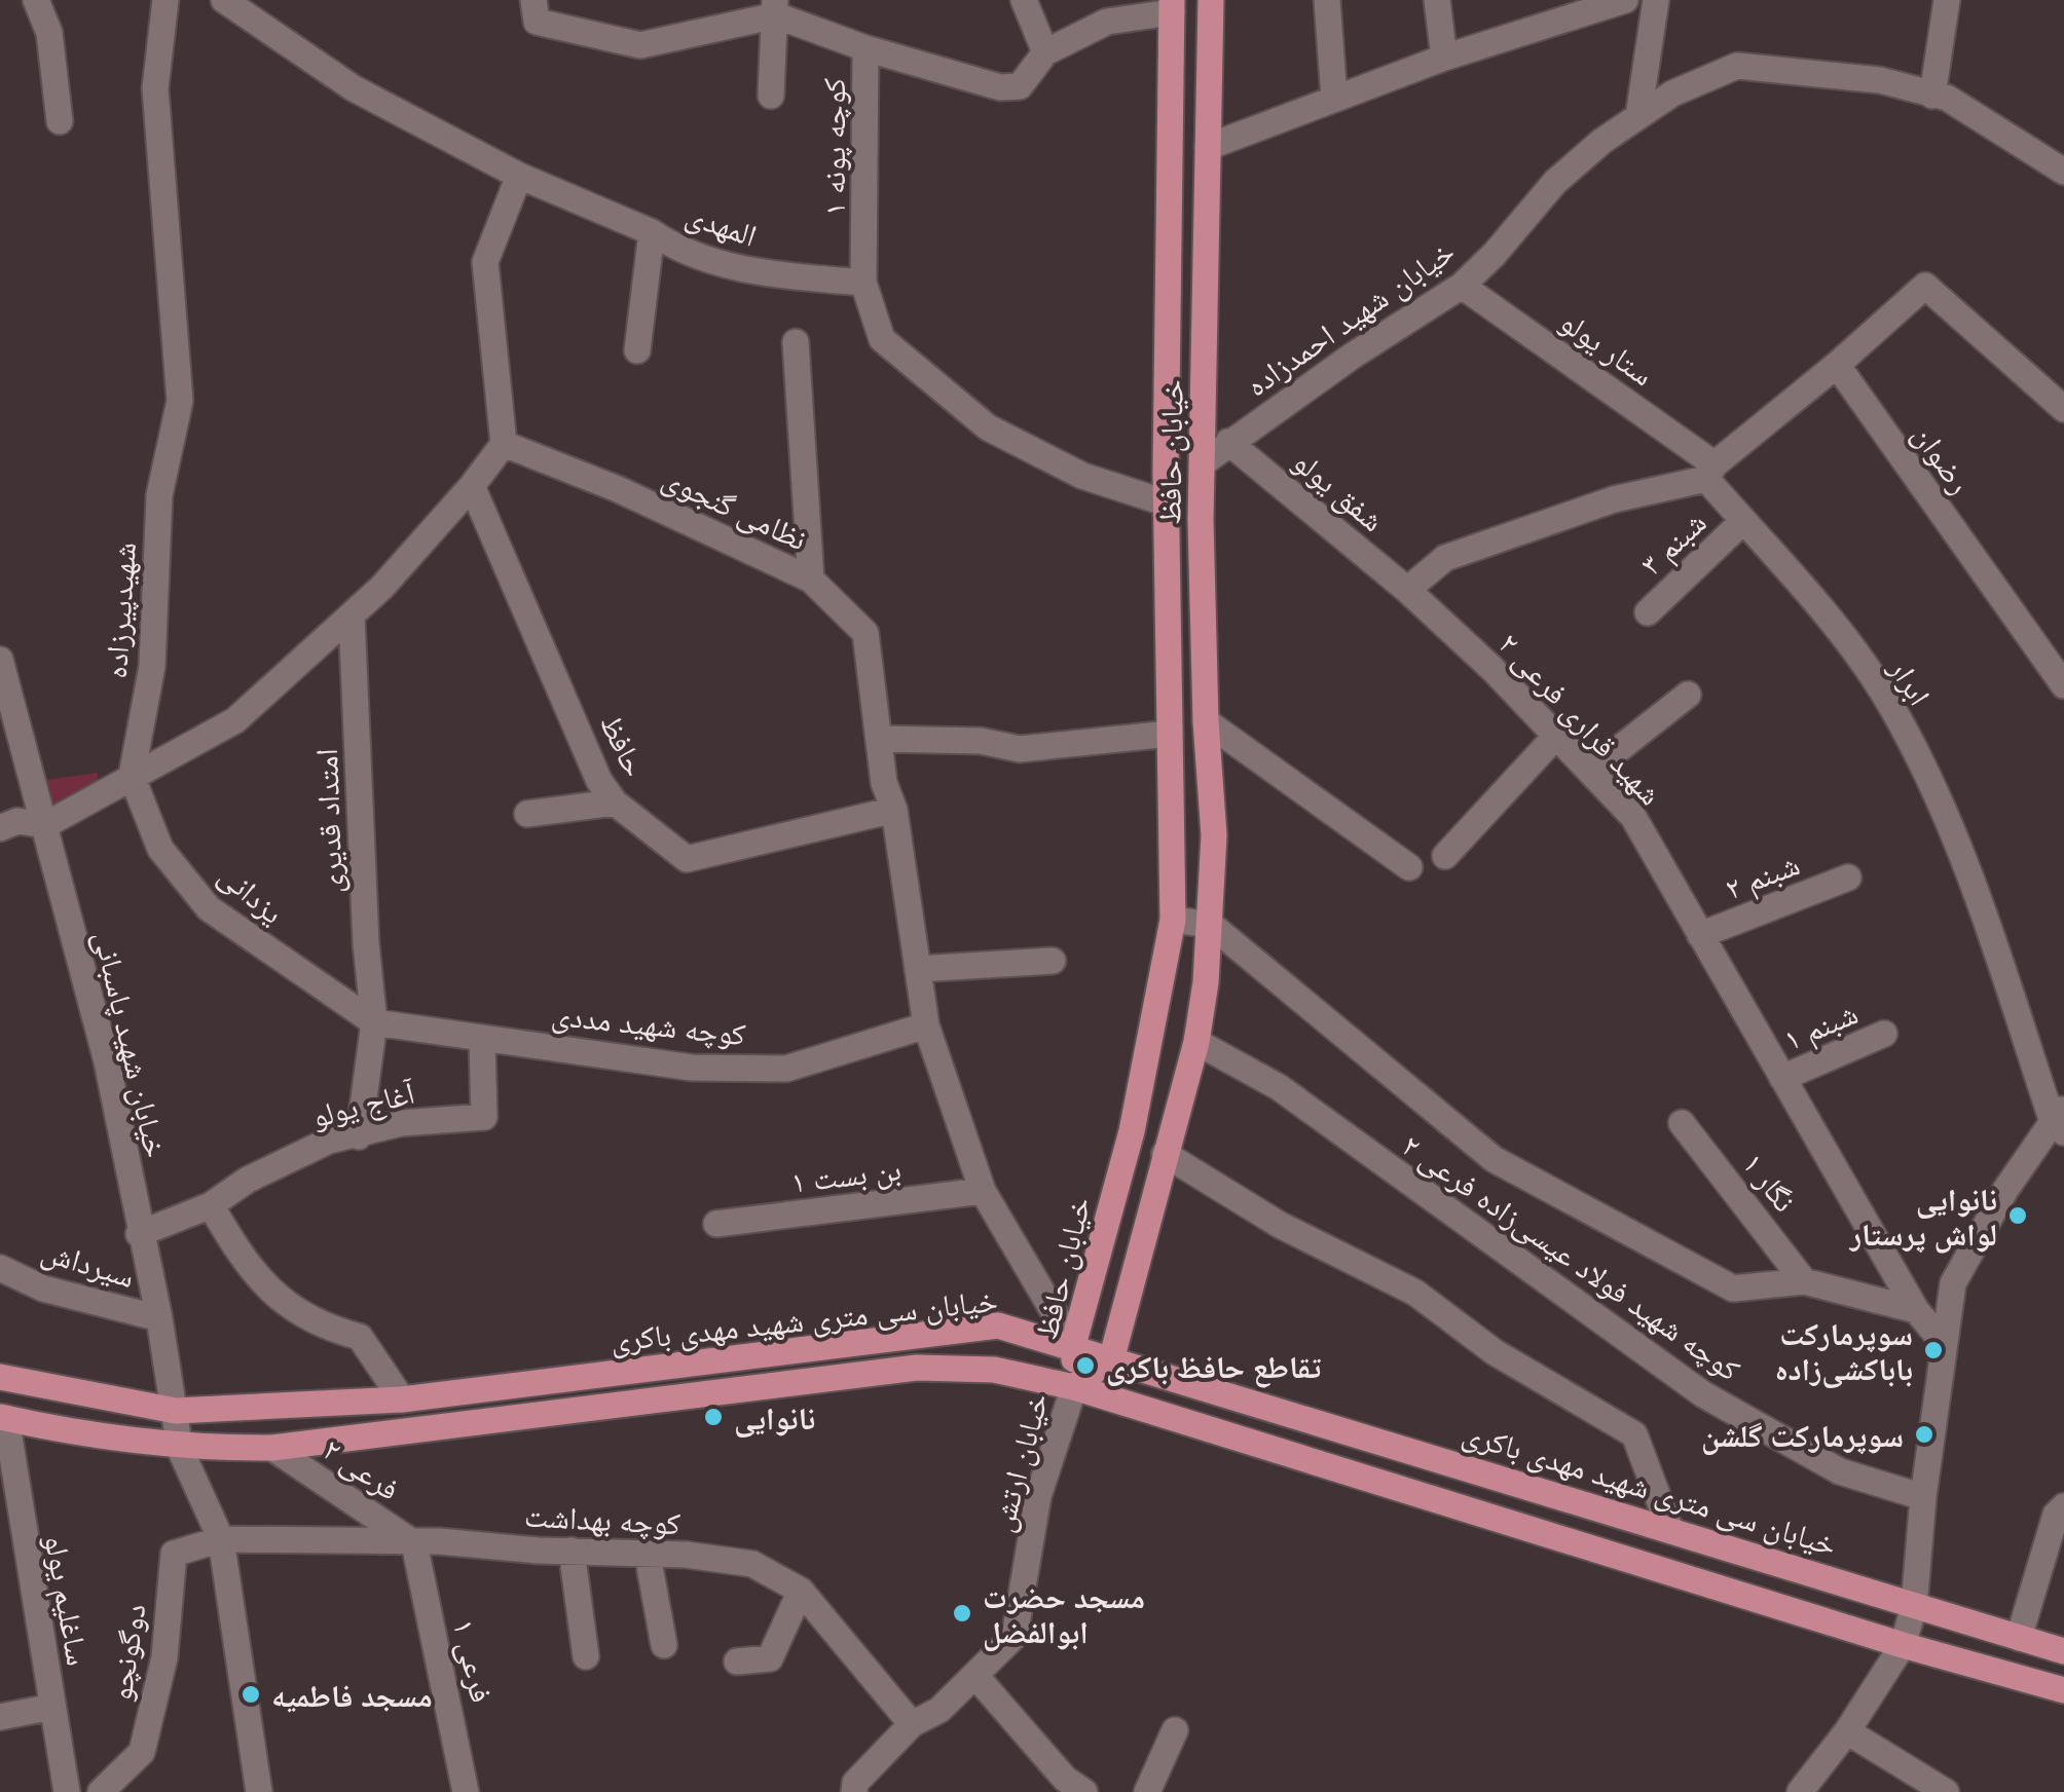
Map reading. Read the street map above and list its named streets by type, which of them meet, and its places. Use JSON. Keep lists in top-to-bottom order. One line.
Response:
{"streets":{"main road":["خیابان حافظ","خیابان سی متری شهید مهدی باکری"],"street":["کوچه پونه ۱","المهدی","خیابان شهید احمدزاده","ستار یولو","رضوان","شفق یولو","نظامی گنجوی","شبنم ۳","شهیدپیرزاده","ابرار","شهید قراری فرعی ۲","حافظ","امتداد قدیری","شبنم ۲","یزدانی","کوچه شهید مددی","شبنم ۱","خیابان شهید پاسبانی","آغاج یولو","بن بست ۱","نگار ۱","کوچه شهید فولاد عیسی‌زاده فرعی ۲","سیرداش","خیابان ارتش","فرعی ۲","کوچه بهداشت","ساغلیم یولو","دوگونچو","فرعی ۱"]},"crossings":[["کوچه پونه ۱","المهدی"],["خیابان شهید احمدزاده","ستار یولو"],["خیابان شهید احمدزاده","خیابان حافظ"],["خیابان شهید احمدزاده","شفق یولو"],["ستار یولو","ابرار"],["خیابان حافظ","کوچه شهید فولاد عیسی‌زاده فرعی ۲"],["خیابان حافظ","خیابان سی متری شهید مهدی باکری"],["خیابان حافظ","خیابان ارتش"],["شفق یولو","شهید قراری فرعی ۲"],["نظامی گنجوی","حافظ"],["نظامی گنجوی","کوچه شهید مددی"],["شبنم ۳","ابرار"],["شهیدپیرزاده","یزدانی"],["شهید قراری فرعی ۲","شبنم ۲"],["شهید قراری فرعی ۲","شبنم ۱"],["امتداد قدیری","یزدانی"],["امتداد قدیری","کوچه شهید مددی"],["امتداد قدیری","آغاج یولو"],["یزدانی","کوچه شهید مددی"],["کوچه شهید مددی","آغاج یولو"],["خیابان شهید پاسبانی","آغاج یولو"],["خیابان شهید پاسبانی","سیرداش"],["خیابان شهید پاسبانی","خیابان سی متری شهید مهدی باکری"],["خیابان شهید پاسبانی","کوچه بهداشت"],["خیابان شهید پاسبانی","دوگونچو"],["خیابان سی متری شهید مهدی باکری","خیابان ارتش"],["خیابان سی متری شهید مهدی باکری","فرعی ۲"],["خیابان سی متری شهید مهدی باکری","ساغلیم یولو"],["خیابان ارتش","کوچه بهداشت"],["فرعی ۲","کوچه بهداشت"],["فرعی ۲","فرعی ۱"],["کوچه بهداشت","دوگونچو"],["کوچه بهداشت","فرعی ۱"]],"places":["نانوایی لواش پرستار","سوپرمارکت باباکشی‌زاده","تقاطع حافظ باکری","نانوایی","سوپرمارکت گلشن","مسجد حضرت ابوالفضل","مسجد فاطمیه"]}
